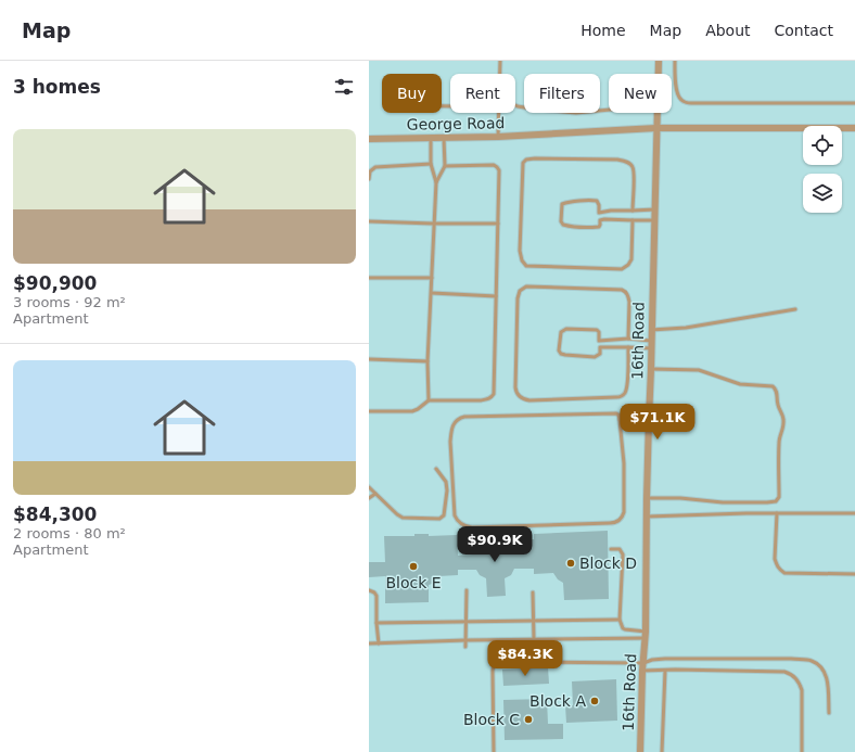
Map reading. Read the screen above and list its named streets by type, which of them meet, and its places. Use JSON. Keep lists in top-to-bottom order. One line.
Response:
{"streets":{"street":["George Road","16th Road"]},"crossings":[["George Road","16th Road"]],"places":["Block D","Block E","Block A","Block C"],"page":{"header":"Map","nav":["Home","Map","About","Contact"],"heading":"3 homes","chip":["Buy","Rent","Filters","New"],"list":[{"name":"$90,900","note":"3 rooms · 92 m² · Apartment"},{"name":"$84,300","note":"2 rooms · 80 m² · Apartment"}],"price":["$71.1K","$90.9K","$84.3K"]}}
